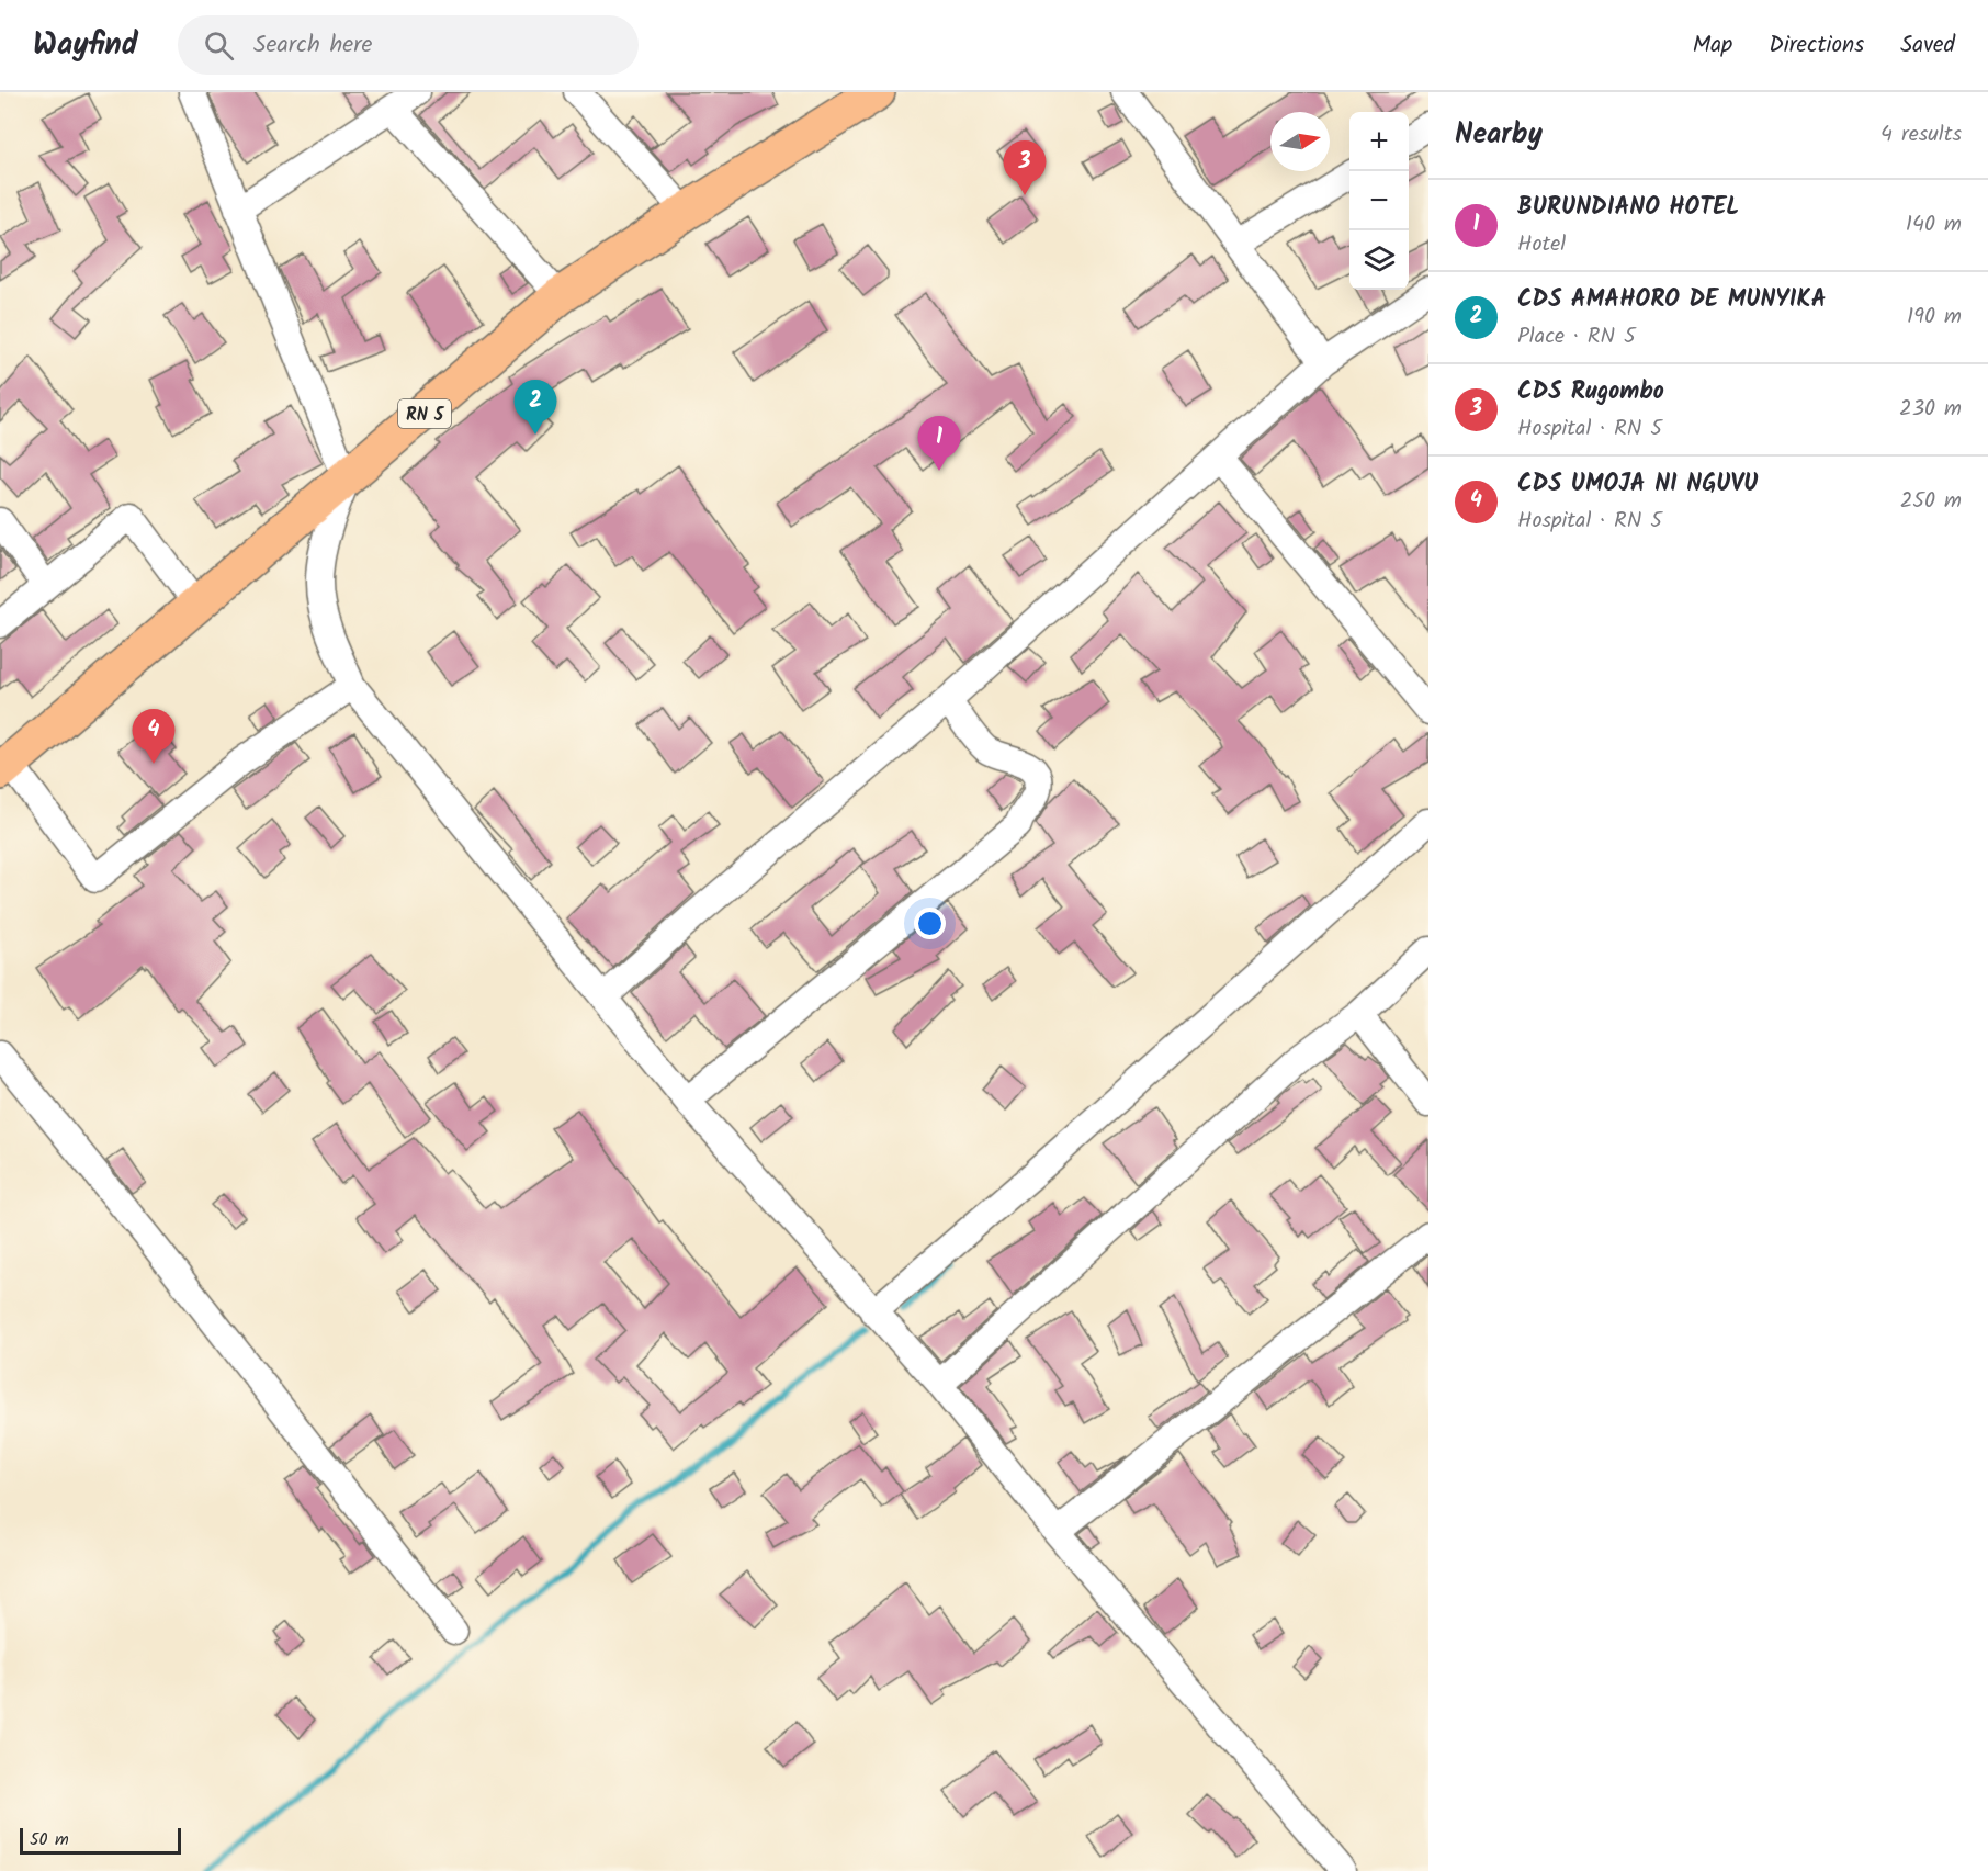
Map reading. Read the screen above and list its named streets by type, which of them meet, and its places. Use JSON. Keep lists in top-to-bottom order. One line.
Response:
{"streets":{"main road":["RN 5"]},"scale_bar":"50 m","north":"right","page":{"header":"Wayfind","search":"Search here","nav":["Map","Directions","Saved"],"heading":["Nearby","4 results"],"map_buttons":["+","−"],"pins":["3","2","1","4"],"list":[{"mark":"1","name":"BURUNDIANO HOTEL","note":"Hotel","value":"140 m"},{"mark":"2","name":"CDS AMAHORO DE MUNYIKA","note":"Place · RN 5","value":"190 m"},{"mark":"3","name":"CDS Rugombo","note":"Hospital · RN 5","value":"230 m"},{"mark":"4","name":"CDS UMOJA NI NGUVU","note":"Hospital · RN 5","value":"250 m"}],"scale":"50 m"}}
